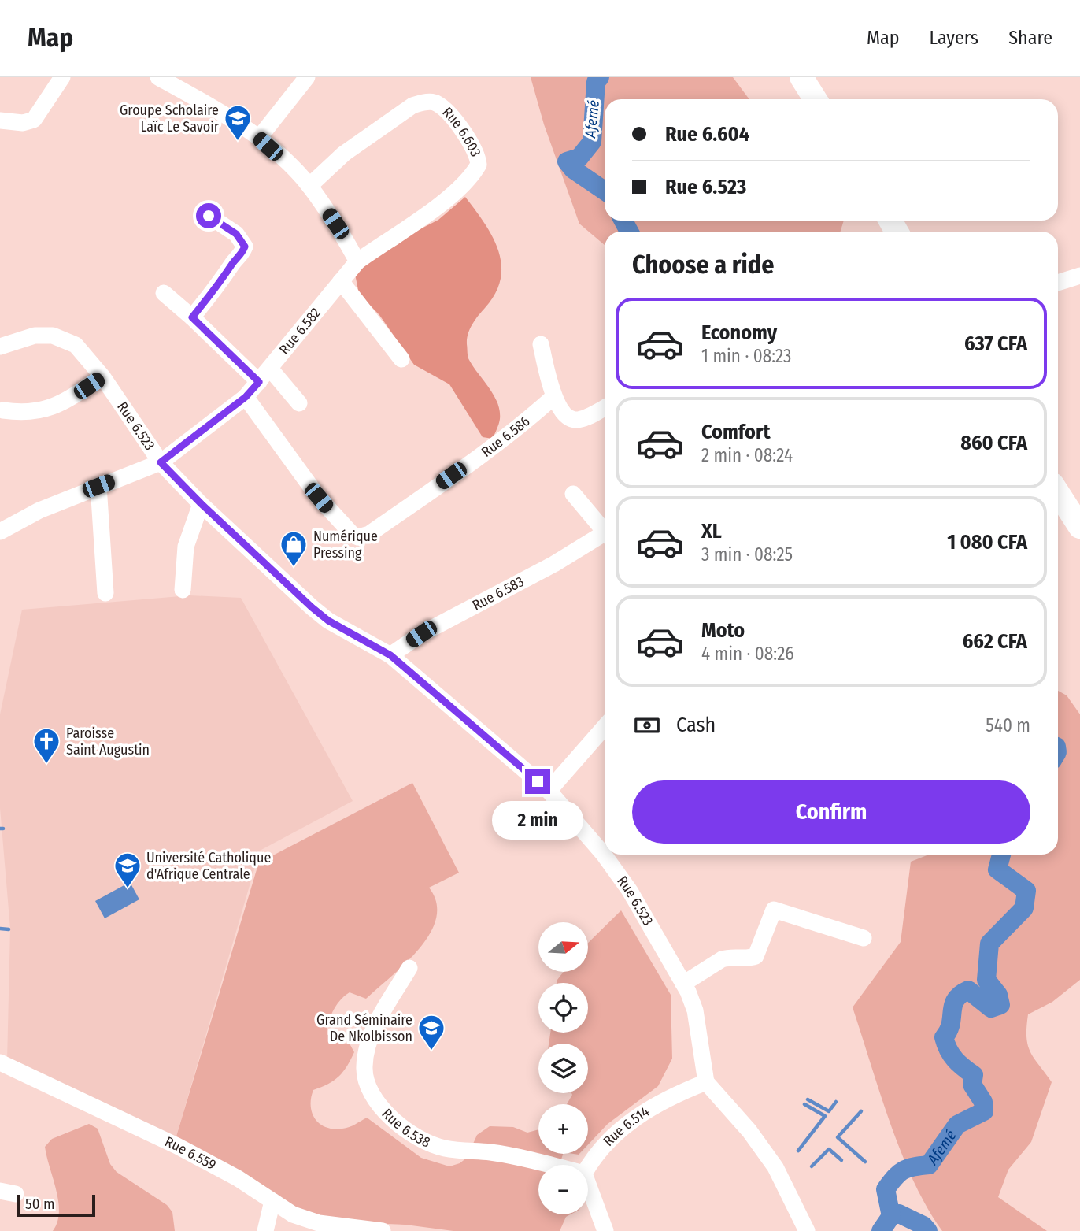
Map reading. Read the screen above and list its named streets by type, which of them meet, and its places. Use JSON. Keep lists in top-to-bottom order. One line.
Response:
{"streets":{"street":["Rue 6.603","Rue 6.582","Rue 6.523","Rue 6.586","Rue 6.583","Rue 6.538","Rue 6.514","Rue 6.559"]},"crossings":[["Rue 6.603","Rue 6.582"],["Rue 6.582","Rue 6.523"],["Rue 6.582","Rue 6.586"],["Rue 6.523","Rue 6.583"],["Rue 6.523","Rue 6.514"]],"water":["Afemé"],"places":{"school or university":["Groupe Scholaire Laïc Le Savoir","Université Catholique d'Afrique Centrale","Grand Séminaire De Nkolbisson"],"shop":["Numérique Pressing"],"church":["Paroisse Saint Augustin"]},"scale_bar":"50 m","north":"right","page":{"header":"Map","nav":["Map","Layers","Share"],"banner":["Rue 6.604","Rue 6.523"],"heading":"Choose a ride","list":[{"name":"Economy","note":"1 min · 08:23","value":"637 CFA"},{"name":"Comfort","note":"2 min · 08:24","value":"860 CFA"},{"name":"XL","note":"3 min · 08:25","value":"1 080 CFA"},{"name":"Moto","note":"4 min · 08:26","value":"662 CFA"}],"pay":["Cash","540 m"],"buttons":"Confirm","bubble":"2 min","map_buttons":["+","−"],"scale":"50 m"}}
